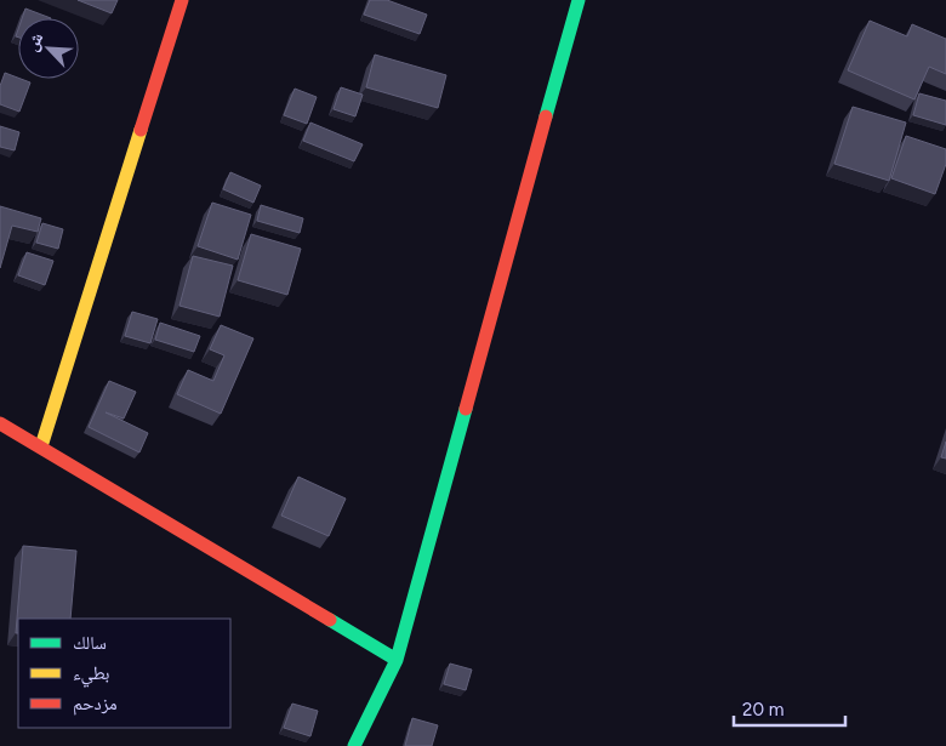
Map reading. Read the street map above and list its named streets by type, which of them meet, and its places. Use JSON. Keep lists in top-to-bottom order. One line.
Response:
{"legend":["سالك","بطيء","مزدحم"],"scale_bar":"20 m","north":"top left"}
